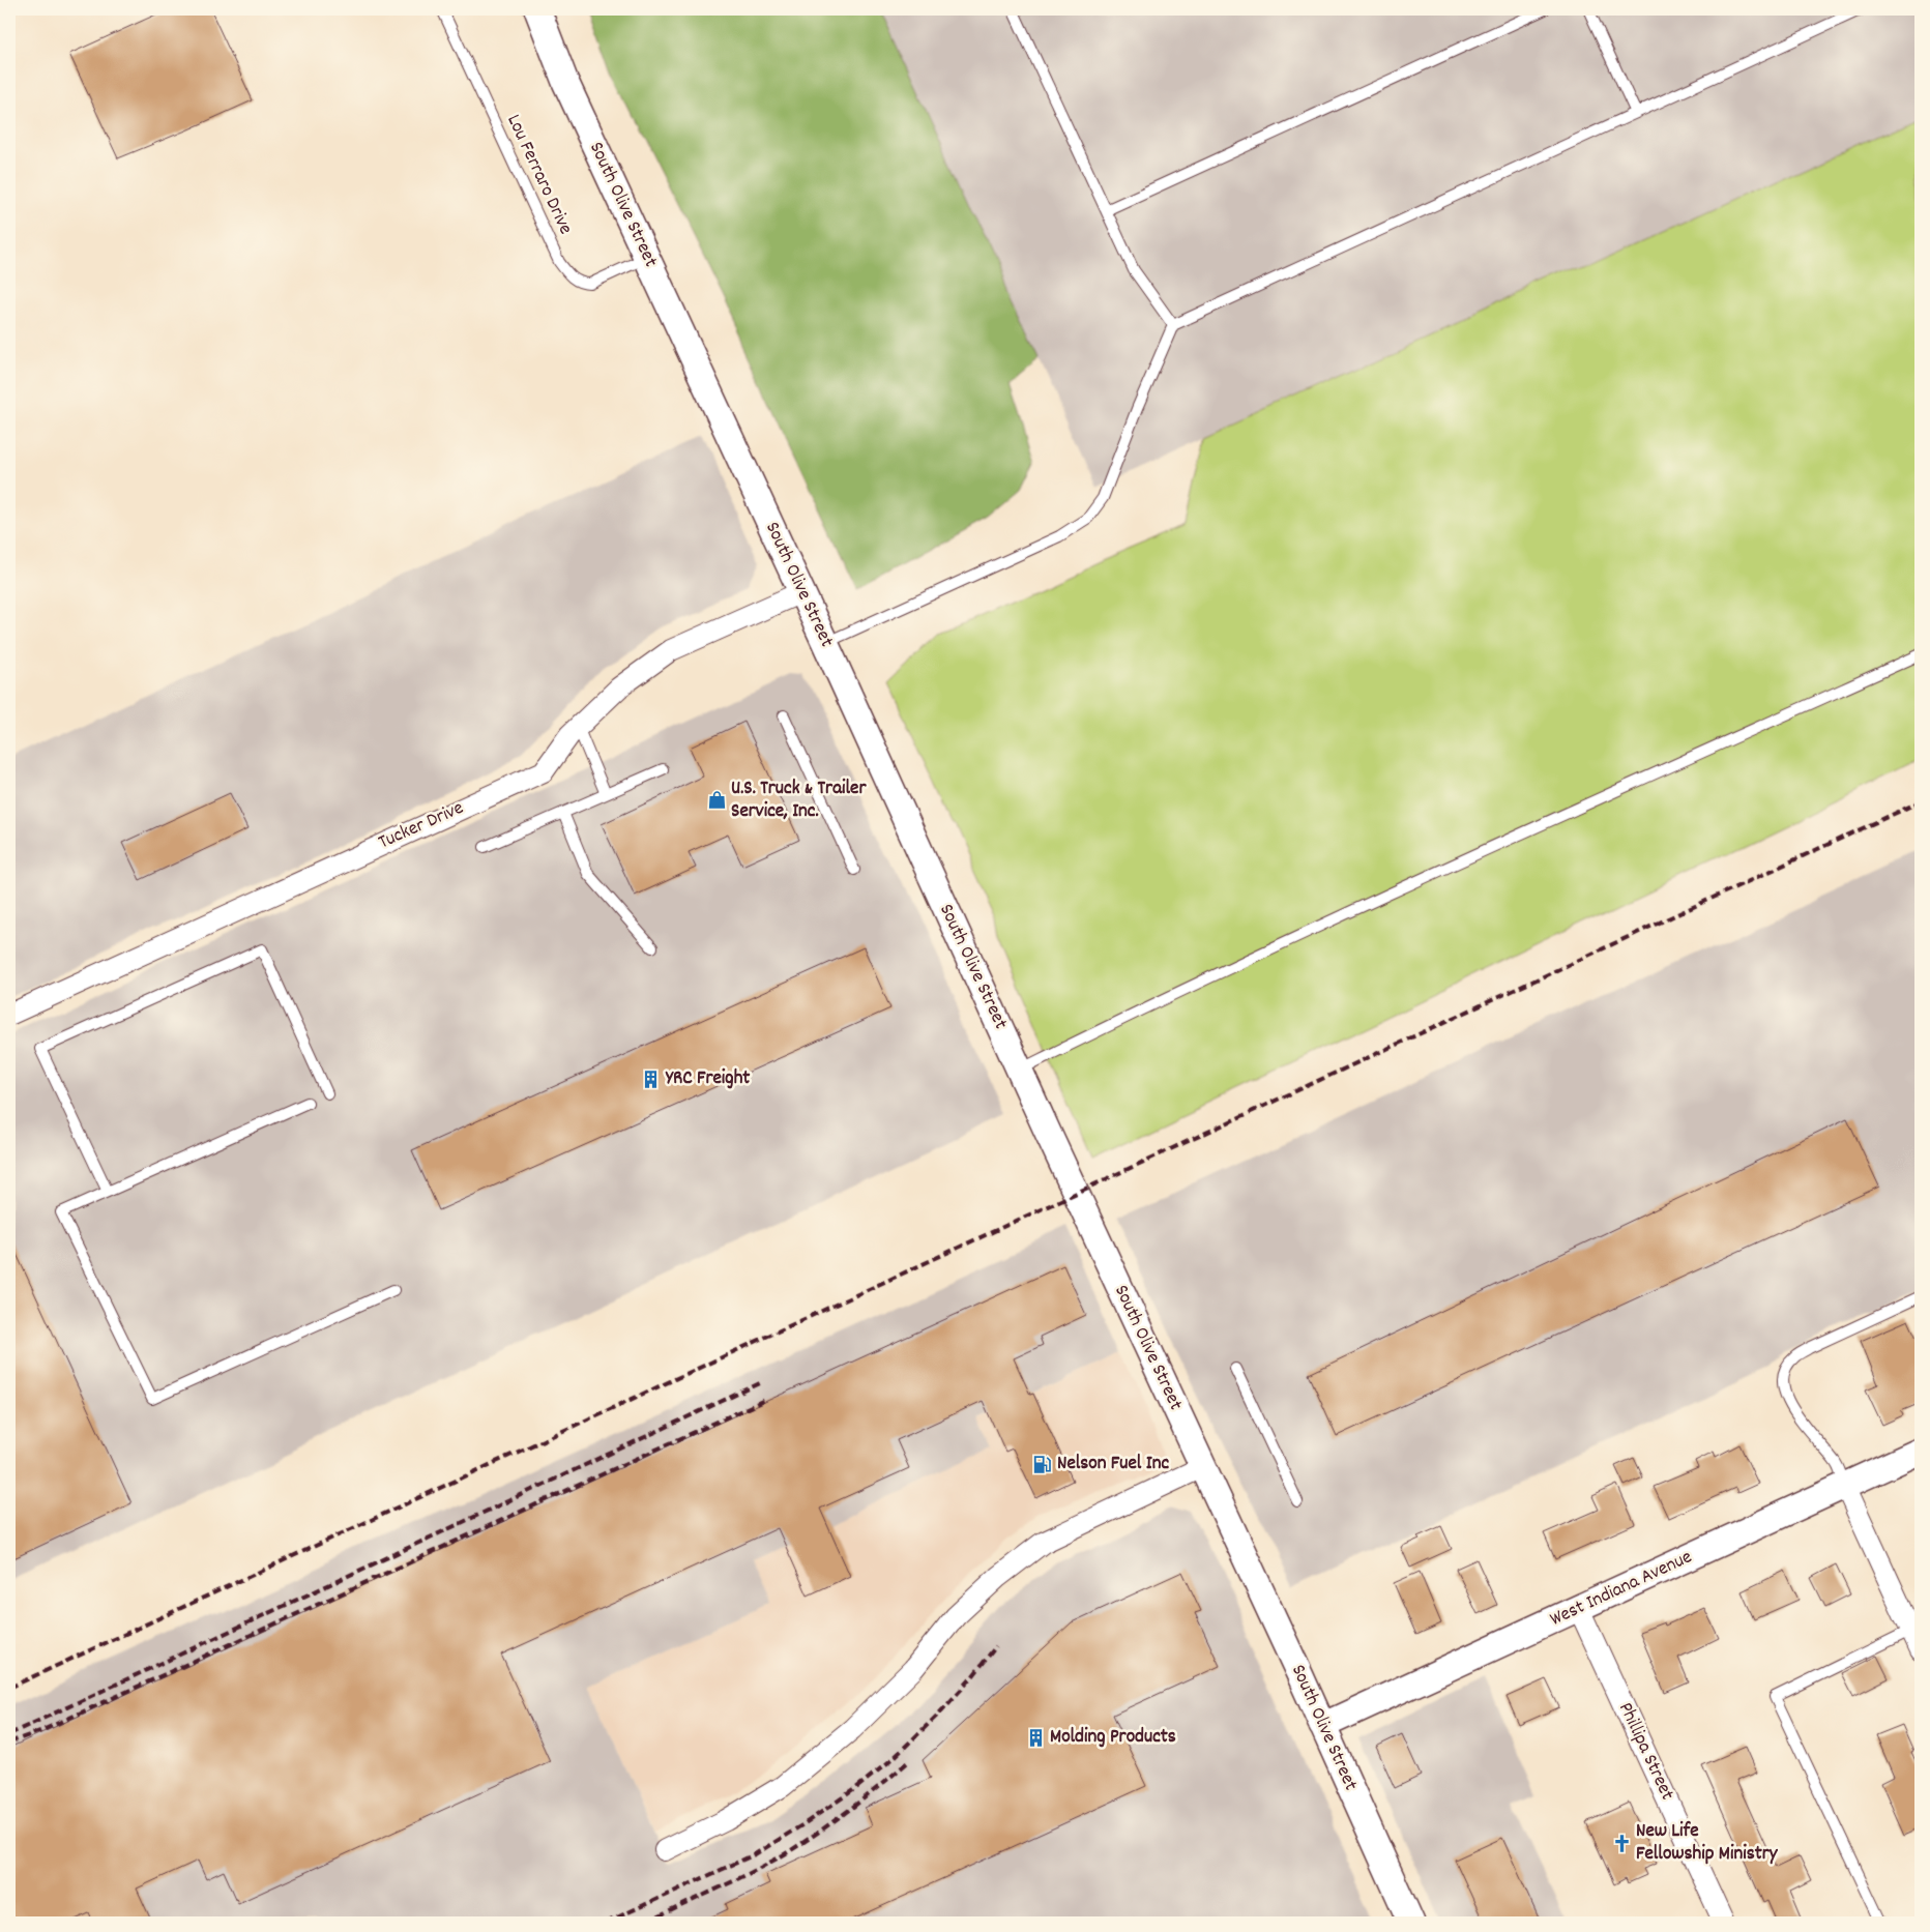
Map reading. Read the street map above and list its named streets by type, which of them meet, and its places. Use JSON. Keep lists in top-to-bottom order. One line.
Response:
{"streets":{"street":["South Olive Street","Tucker Drive","West Indiana Avenue","Phillipa Street"],"lane":["Lou Ferraro Drive"]},"crossings":[["Lou Ferraro Drive","South Olive Street"],["South Olive Street","Tucker Drive"],["South Olive Street","West Indiana Avenue"],["West Indiana Avenue","Phillipa Street"]],"places":{"shop":["U.S. Truck & Trailer Service, Inc."],"building":["YRC Freight","Molding Products"],"fuel station":["Nelson Fuel Inc"],"church":["New Life Fellowship Ministry"]}}
